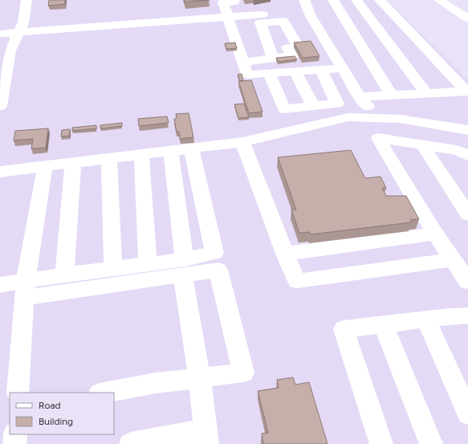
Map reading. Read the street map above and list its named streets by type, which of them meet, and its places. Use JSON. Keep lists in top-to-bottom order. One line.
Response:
{"legend":["Road","Building"]}
